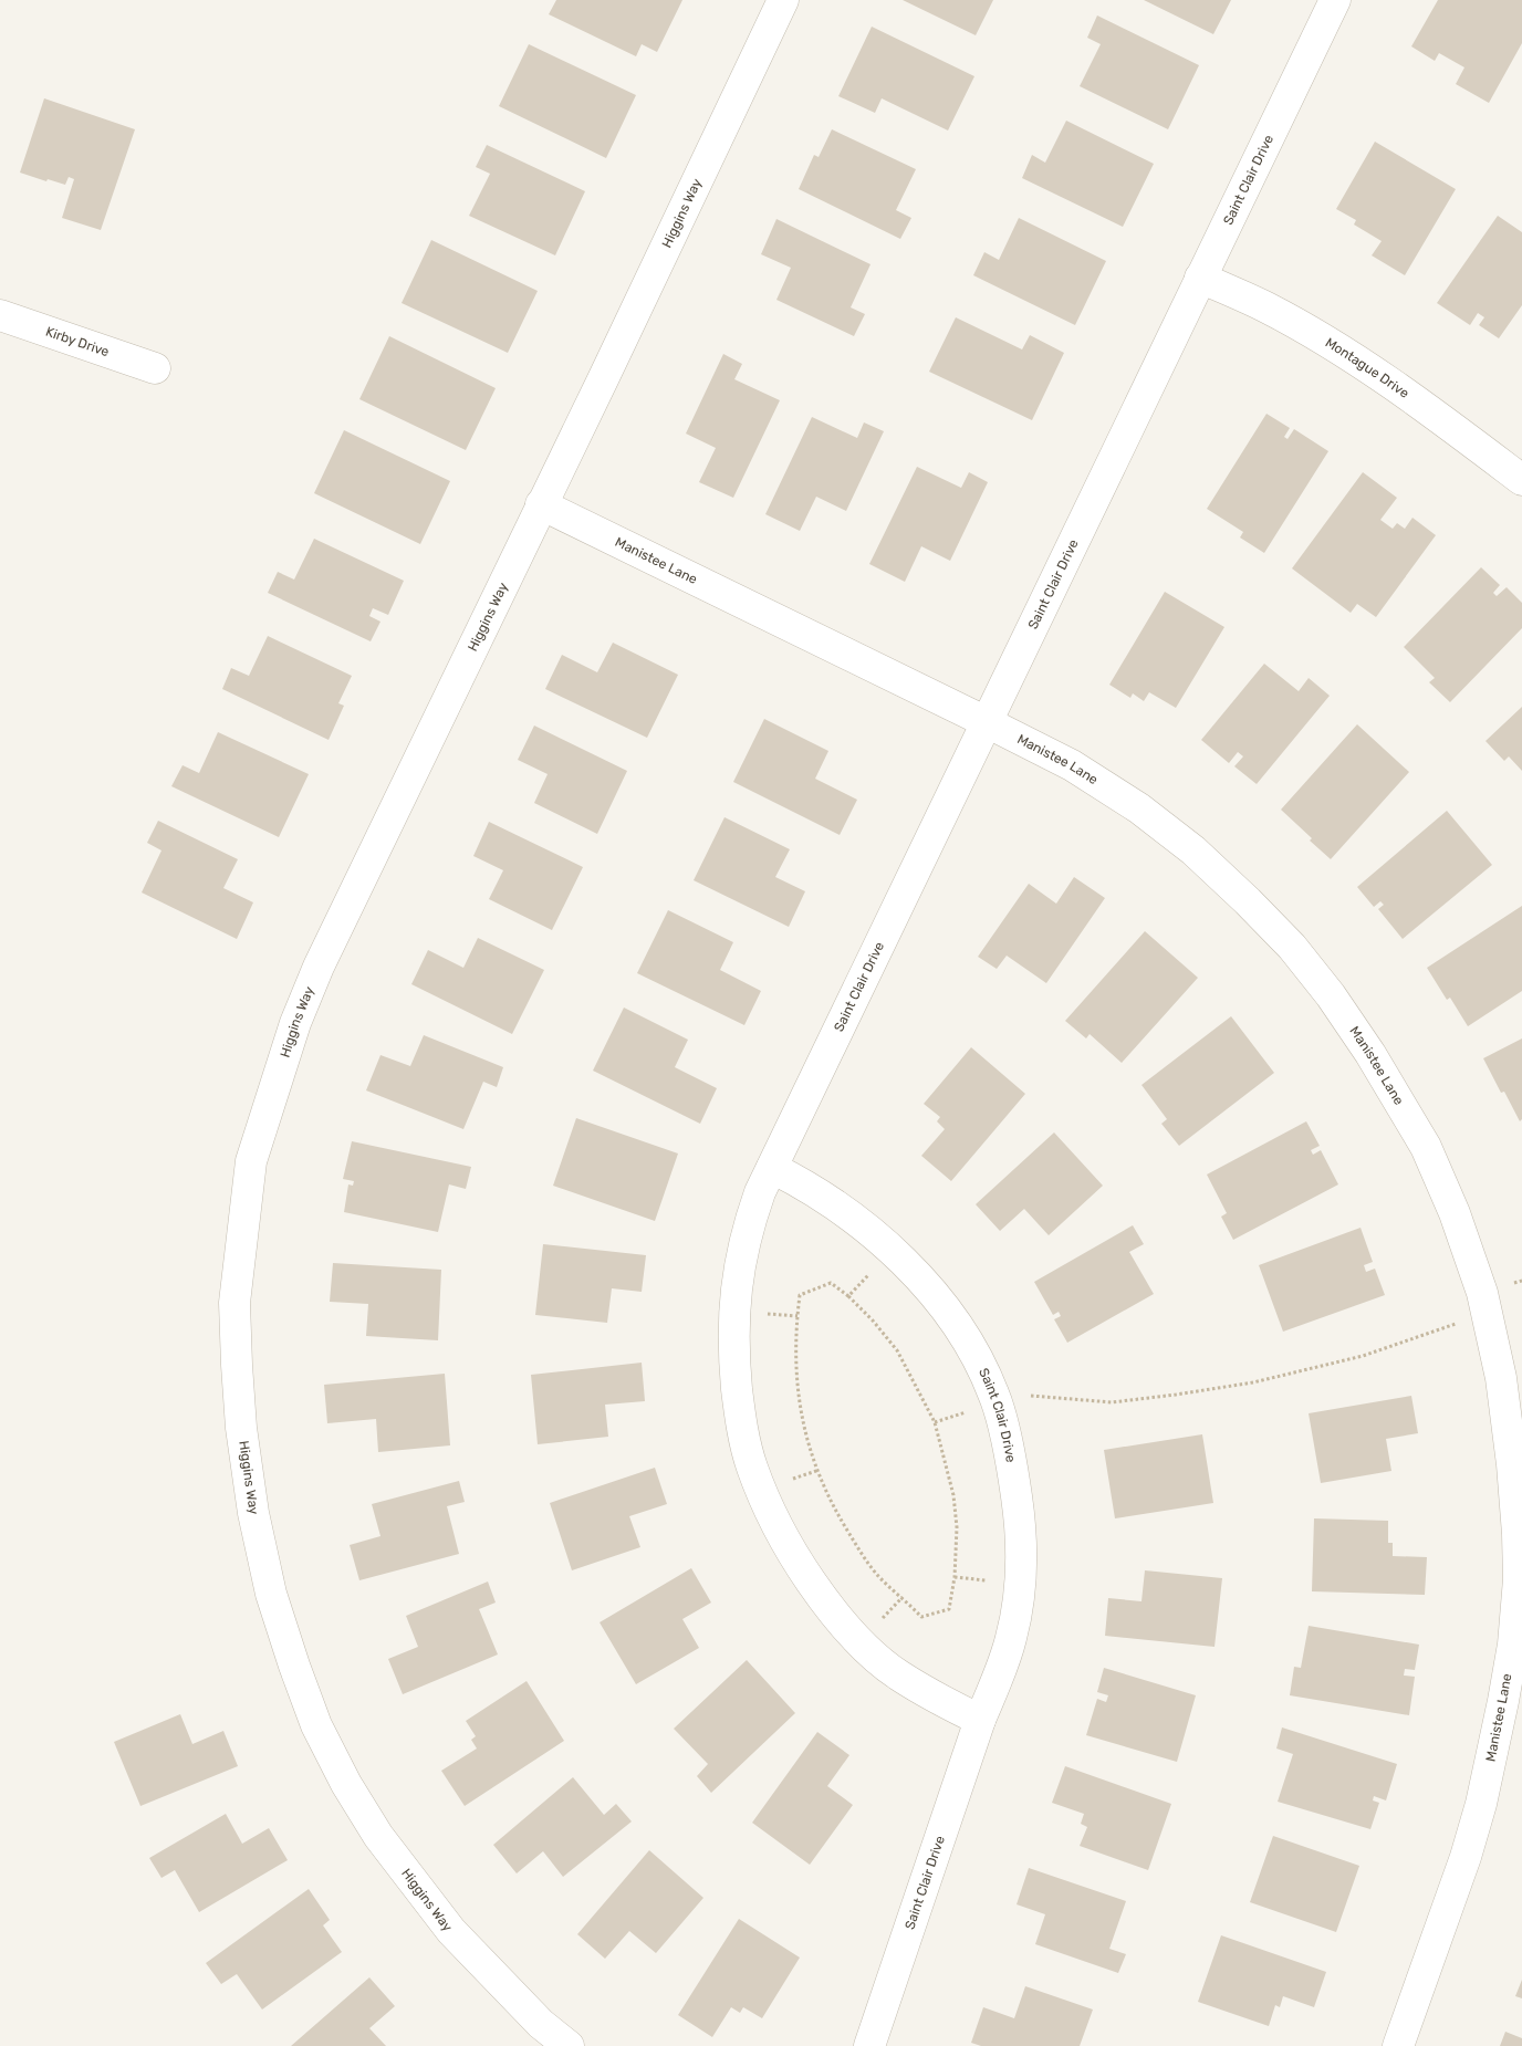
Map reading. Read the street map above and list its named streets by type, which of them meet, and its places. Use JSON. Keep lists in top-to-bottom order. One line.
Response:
{"streets":{"street":["Saint Clair Drive","Higgins Way","Kirby Drive","Montague Drive","Manistee Lane"]},"crossings":[["Saint Clair Drive","Montague Drive"],["Saint Clair Drive","Manistee Lane"],["Higgins Way","Manistee Lane"]]}
